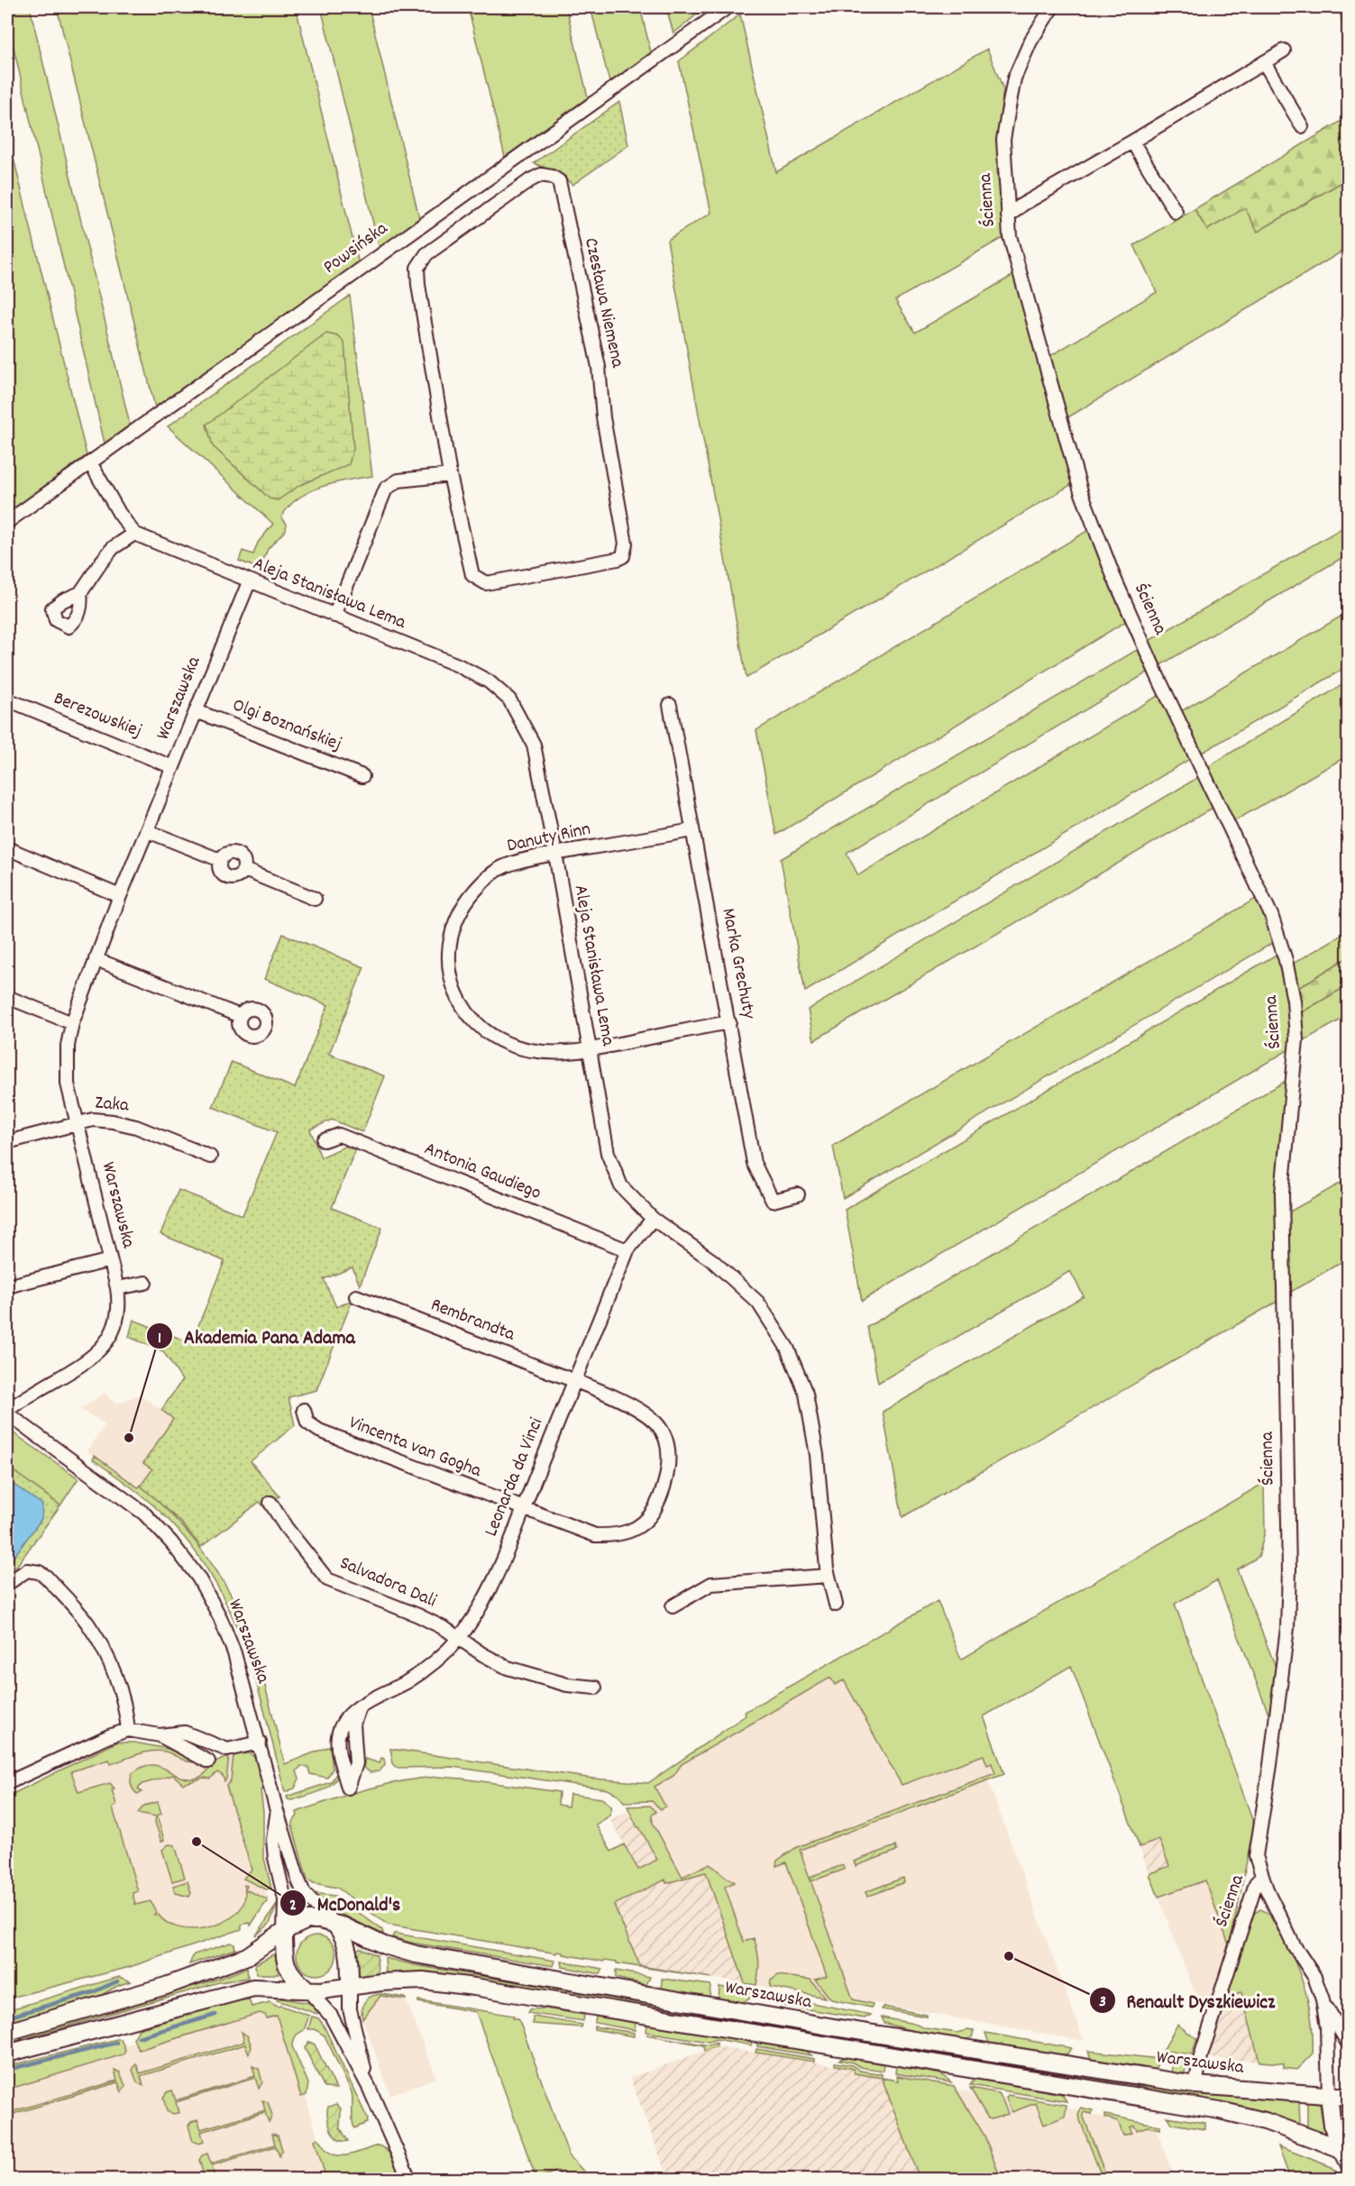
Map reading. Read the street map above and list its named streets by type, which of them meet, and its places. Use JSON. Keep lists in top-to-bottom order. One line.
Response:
{"streets":{"main road":["Warszawska"],"street":["Ścienna","Powsińska","Czesława Niemena","Aleja Stanisława Lema","Berezowskiej","Olgi Boznańskiej","Danuty Rinn","Marka Grechuty","Zaka","Antonia Gaudiego","Rembrandta","Vincenta van Gogha","Leonarda da Vinci","Salvadora Dali"]},"crossings":[["Ścienna","Warszawska"],["Aleja Stanisława Lema","Warszawska"],["Aleja Stanisława Lema","Danuty Rinn"],["Aleja Stanisława Lema","Leonarda da Vinci"],["Warszawska","Berezowskiej"],["Warszawska","Olgi Boznańskiej"],["Warszawska","Zaka"],["Danuty Rinn","Marka Grechuty"],["Antonia Gaudiego","Leonarda da Vinci"],["Rembrandta","Vincenta van Gogha"],["Rembrandta","Leonarda da Vinci"],["Vincenta van Gogha","Leonarda da Vinci"],["Leonarda da Vinci","Salvadora Dali"]],"places":["Akademia Pana Adama","McDonald's","Renault Dyszkiewicz"]}
